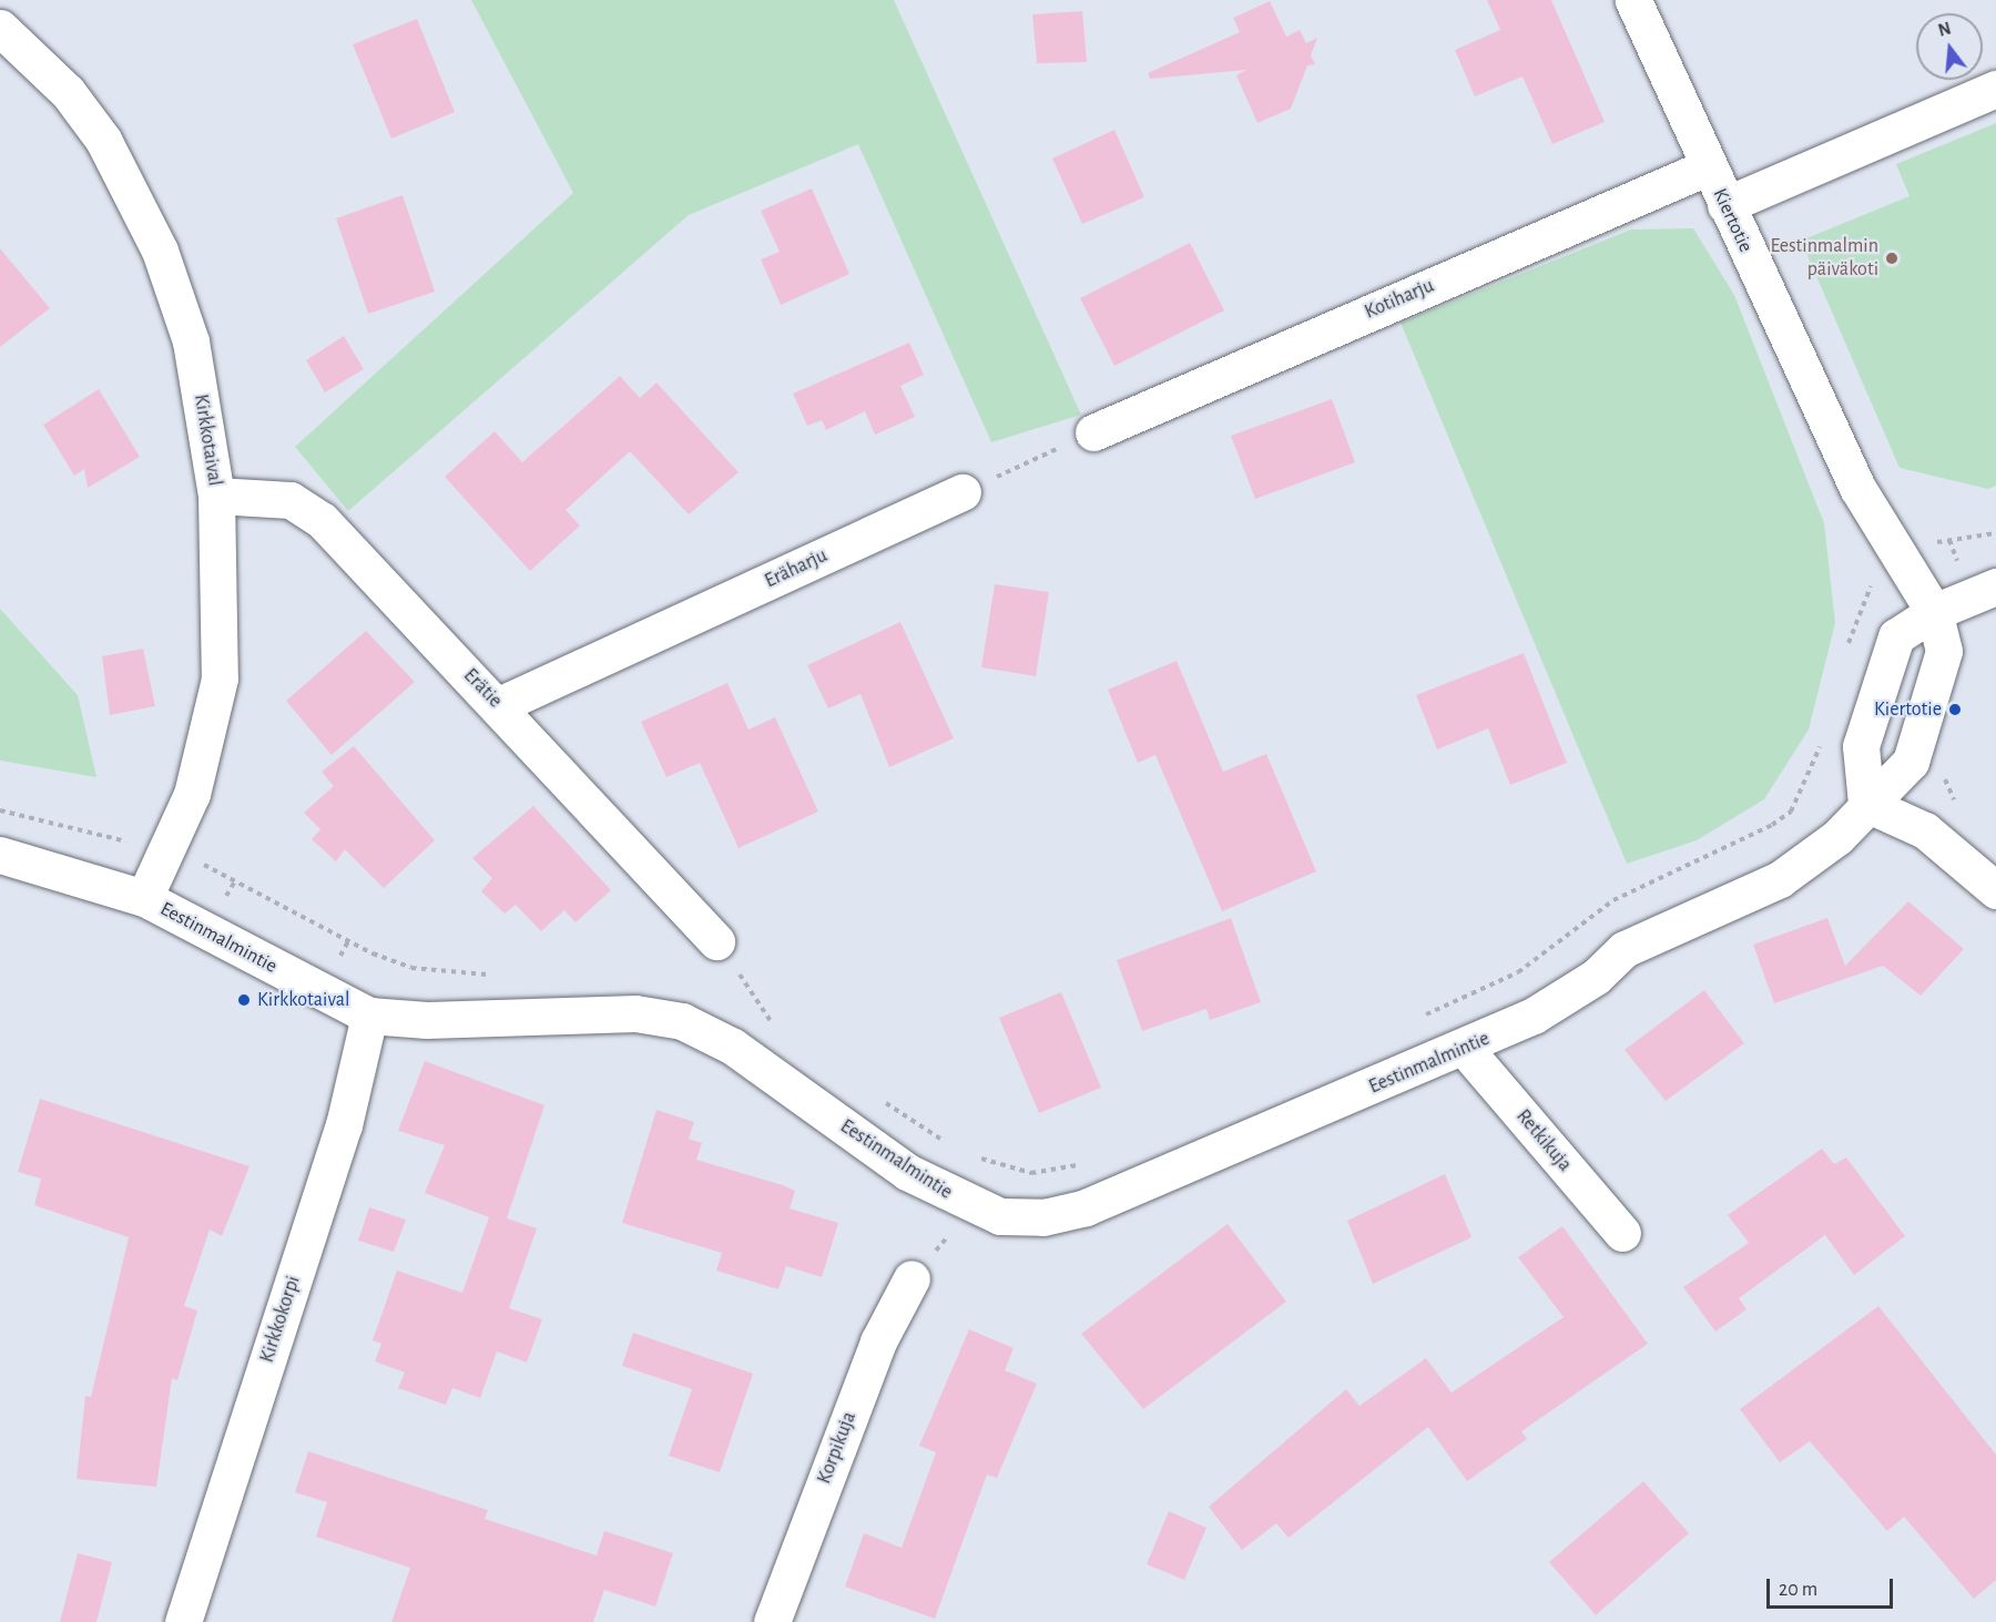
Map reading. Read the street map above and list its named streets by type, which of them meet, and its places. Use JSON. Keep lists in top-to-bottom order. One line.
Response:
{"streets":{"street":["Kiertotie","Kotiharju","Kirkkotaival","Eräharju","Erätie","Eestinmalmintie","Retkikuja","Kirkkokorpi","Korpikuja"]},"crossings":[["Kiertotie","Kotiharju"],["Kiertotie","Eestinmalmintie"],["Kirkkotaival","Erätie"],["Kirkkotaival","Eestinmalmintie"],["Eräharju","Erätie"],["Eestinmalmintie","Retkikuja"],["Eestinmalmintie","Kirkkokorpi"]],"places":["Eestinmalmin päiväkoti","Kiertotie","Kirkkotaival"],"scale_bar":"20 m","north":"top"}
